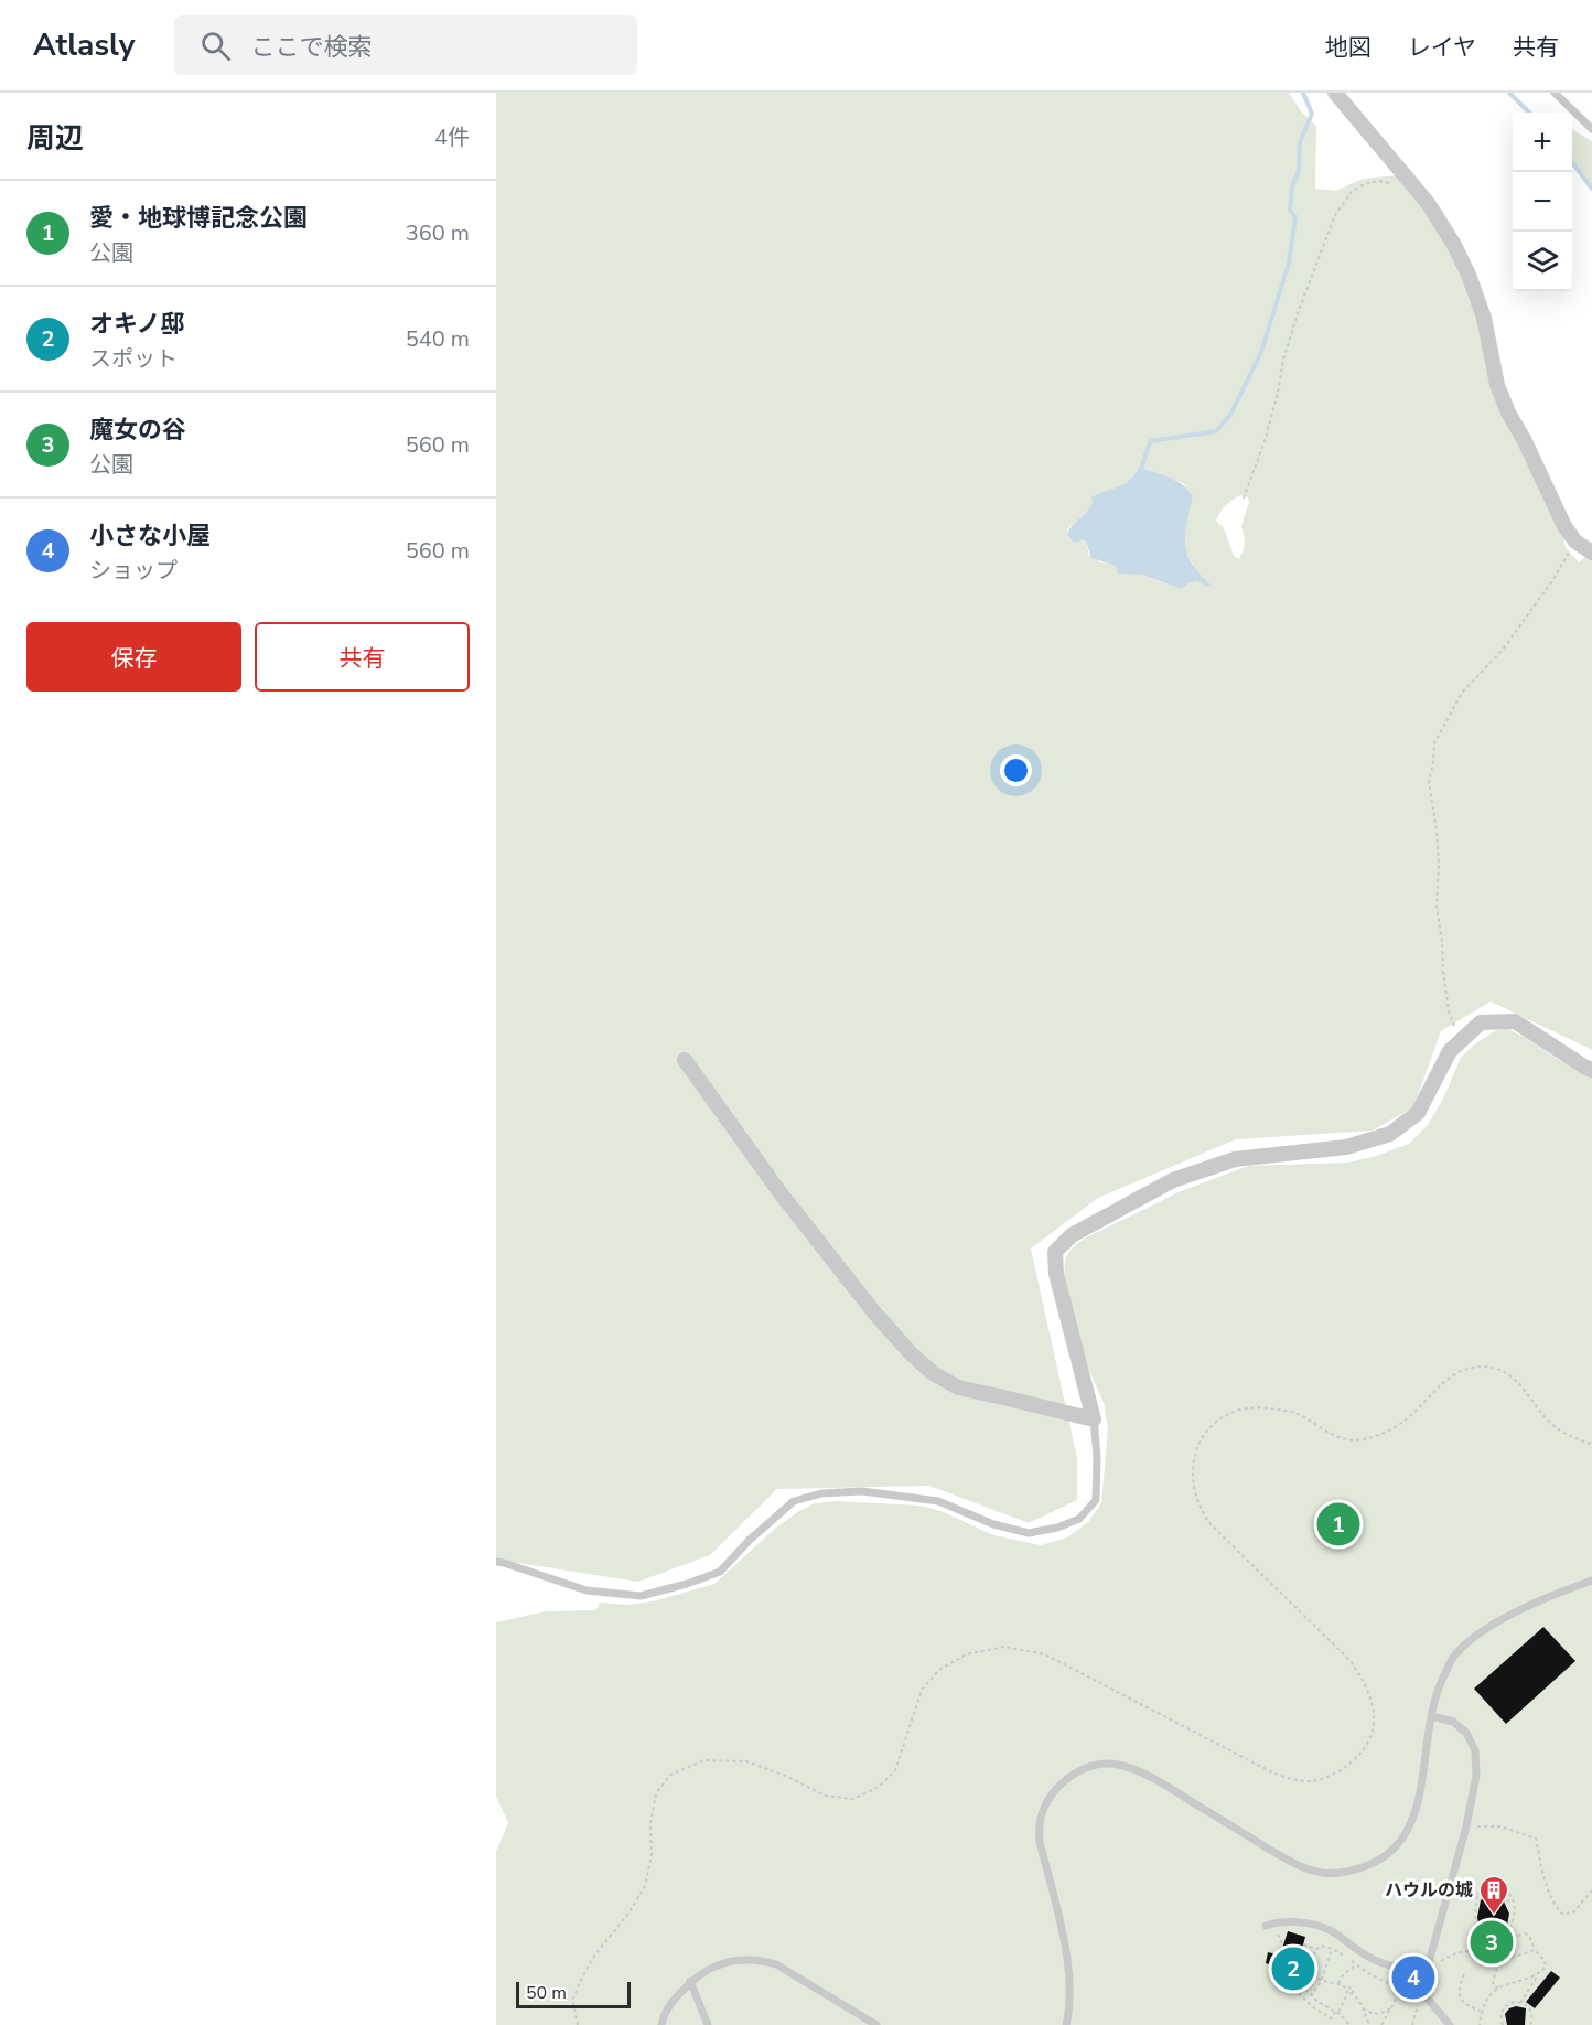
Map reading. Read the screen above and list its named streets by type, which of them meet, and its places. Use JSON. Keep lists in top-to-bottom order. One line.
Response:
{"places":{"building":["ハウルの城"]},"scale_bar":"50 m","page":{"header":"Atlasly","search":"ここで検索","nav":["地図","レイヤ","共有"],"heading":["周辺","4件"],"map_buttons":["+","−"],"list":[{"mark":"1","name":"愛・地球博記念公園","note":"公園","value":"360 m"},{"mark":"2","name":"オキノ邸","note":"スポット","value":"540 m"},{"mark":"3","name":"魔女の谷","note":"公園","value":"560 m"},{"mark":"4","name":"小さな小屋","note":"ショップ","value":"560 m"}],"buttons":["保存","共有"],"pins":["1","3","2","4"],"scale":"50 m"}}
